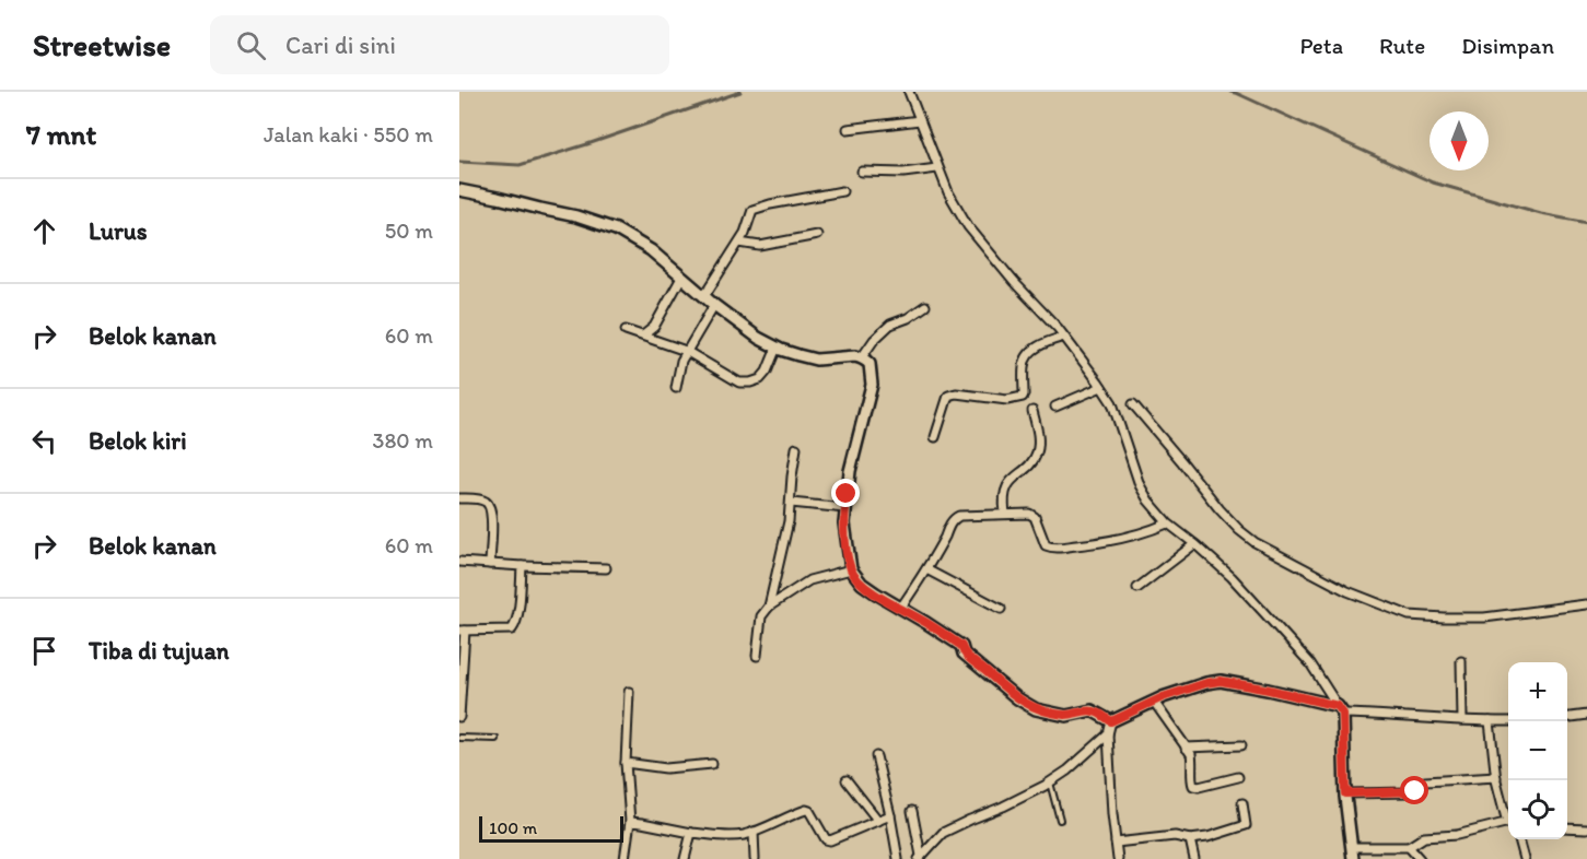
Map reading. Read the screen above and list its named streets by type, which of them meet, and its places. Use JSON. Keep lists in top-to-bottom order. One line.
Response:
{"scale_bar":"100 m","north":"bottom","page":{"header":"Streetwise","search":"Cari di sini","nav":["Peta","Rute","Disimpan"],"heading":["7 mnt","Jalan kaki · 550 m"],"list":[["Lurus","50 m"],["Belok kanan","60 m"],["Belok kiri","380 m"],["Belok kanan","60 m"],"Tiba di tujuan"],"map_buttons":["+","−"],"scale":"100 m"}}
